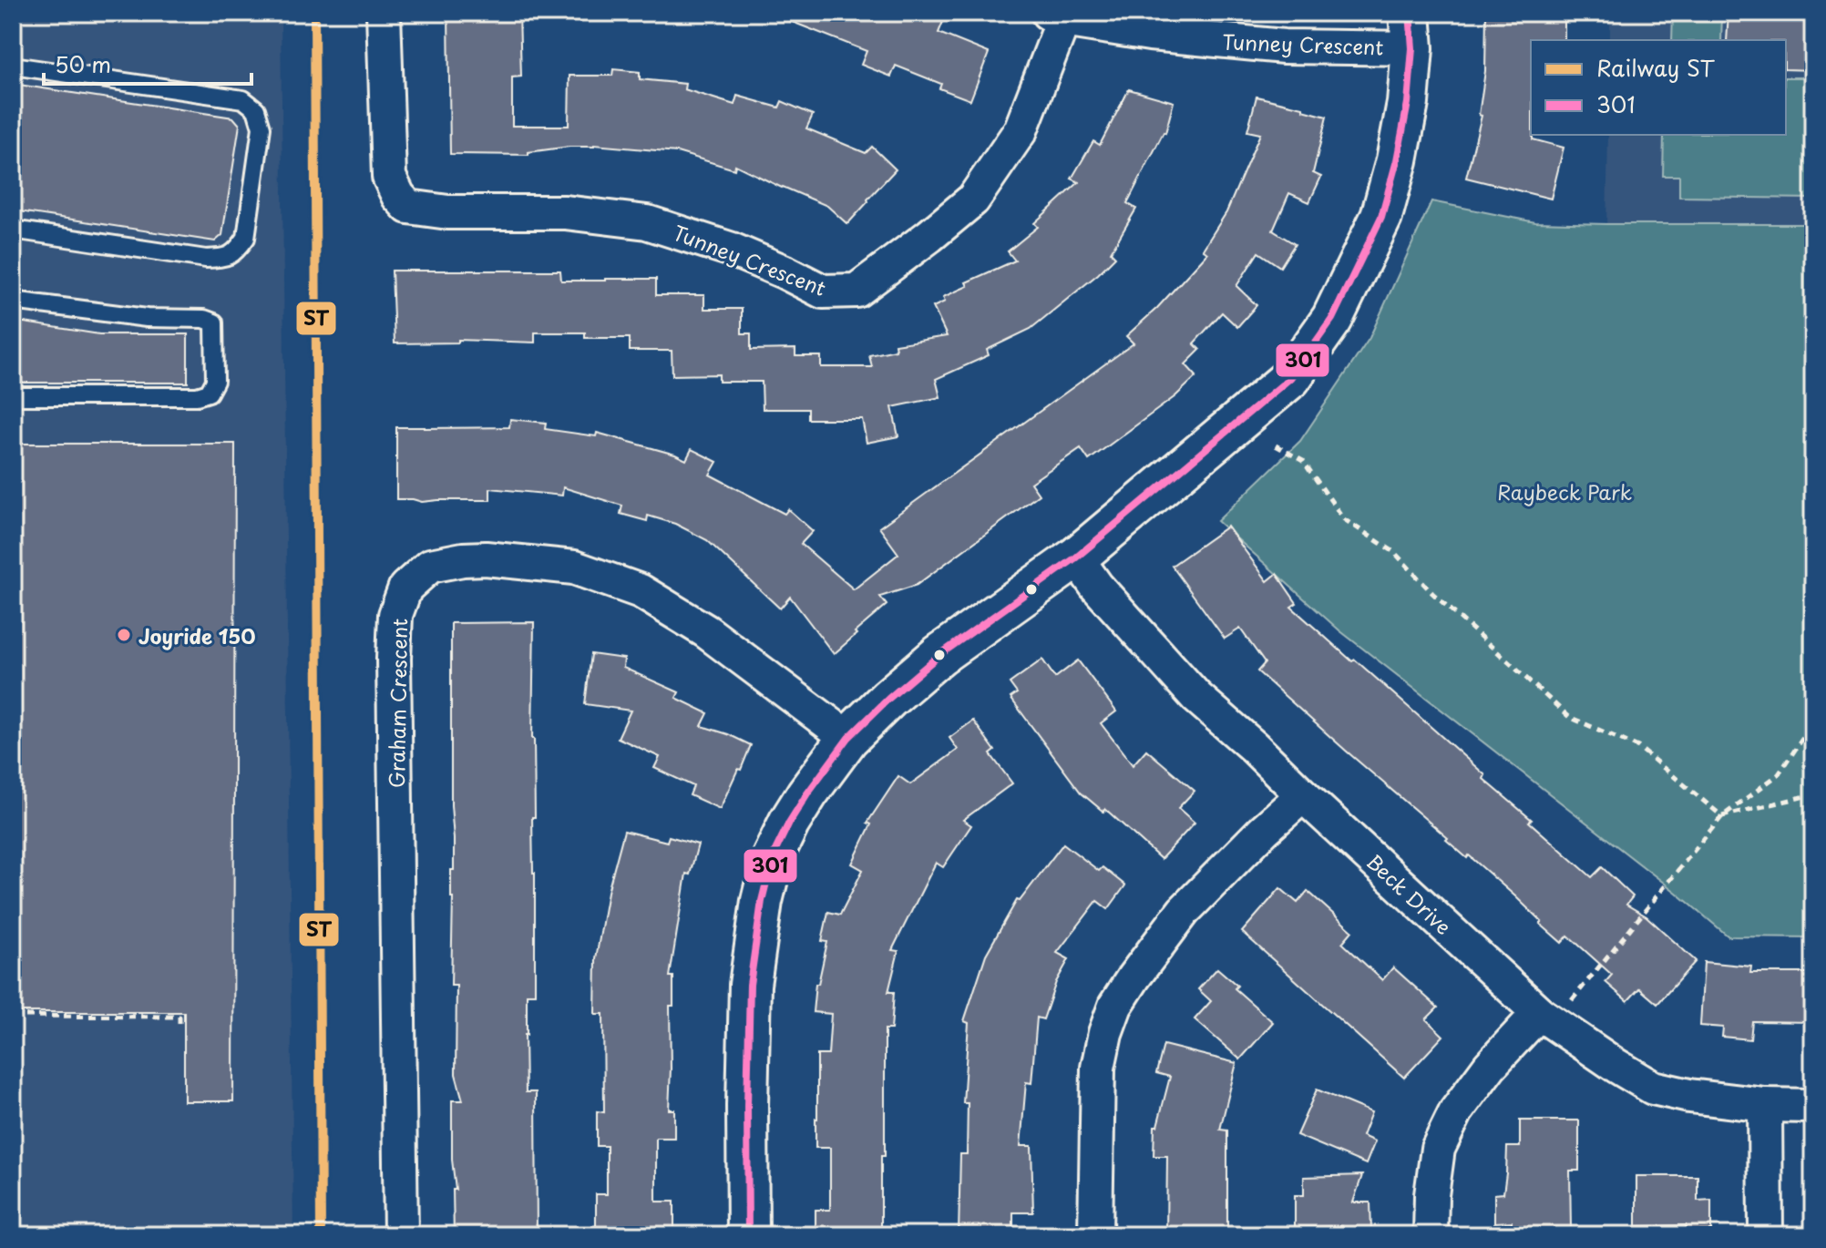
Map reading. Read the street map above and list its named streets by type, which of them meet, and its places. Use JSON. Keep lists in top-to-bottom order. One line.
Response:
{"streets":{"street":["Tunney Crescent","Graham Crescent","Beck Drive"]},"parks":["Raybeck Park"],"places":["Joyride 150"],"lines":["rail line ST","transit line 301"],"legend":["Railway ST","301"],"scale_bar":"50 m"}
